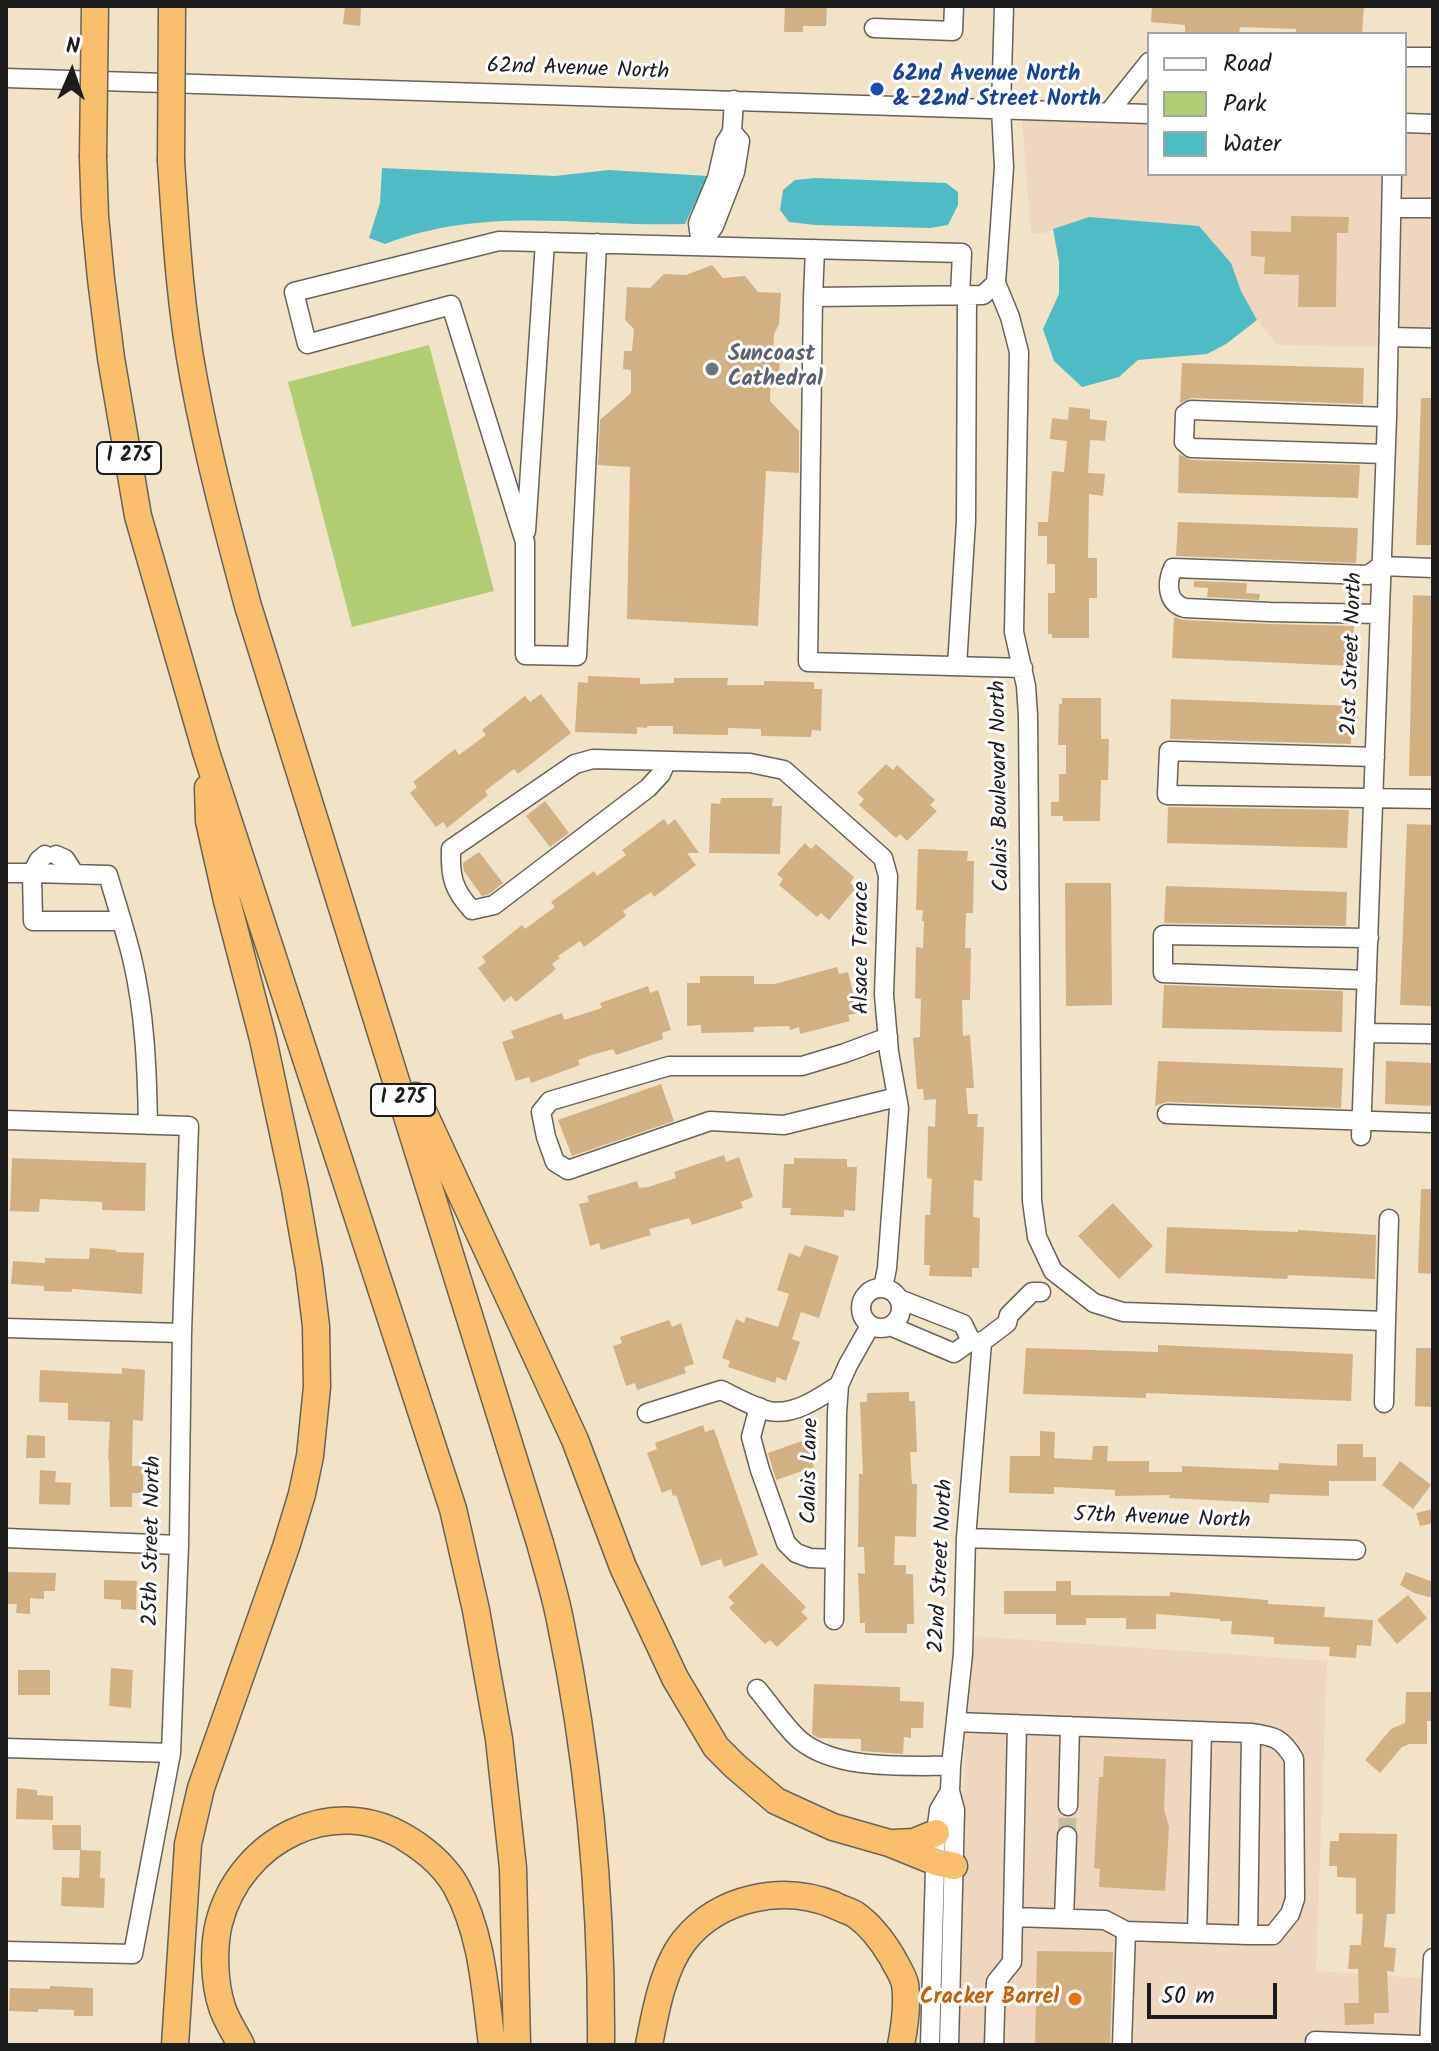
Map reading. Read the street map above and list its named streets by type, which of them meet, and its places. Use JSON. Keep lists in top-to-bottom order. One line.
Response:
{"streets":{"highway":["I 275"],"street":["62nd Avenue North","21st Street North","Calais Boulevard North","Alsace Terrace","Calais Lane","57th Avenue North","25th Street North","22nd Street North"]},"crossings":[["62nd Avenue North","Calais Boulevard North"],["Alsace Terrace","Calais Lane"],["57th Avenue North","22nd Street North"]],"places":["62nd Avenue North & 22nd Street North","Suncoast Cathedral","Cracker Barrel"],"legend":["Road","Park","Water"],"scale_bar":"50 m","north":"top"}
